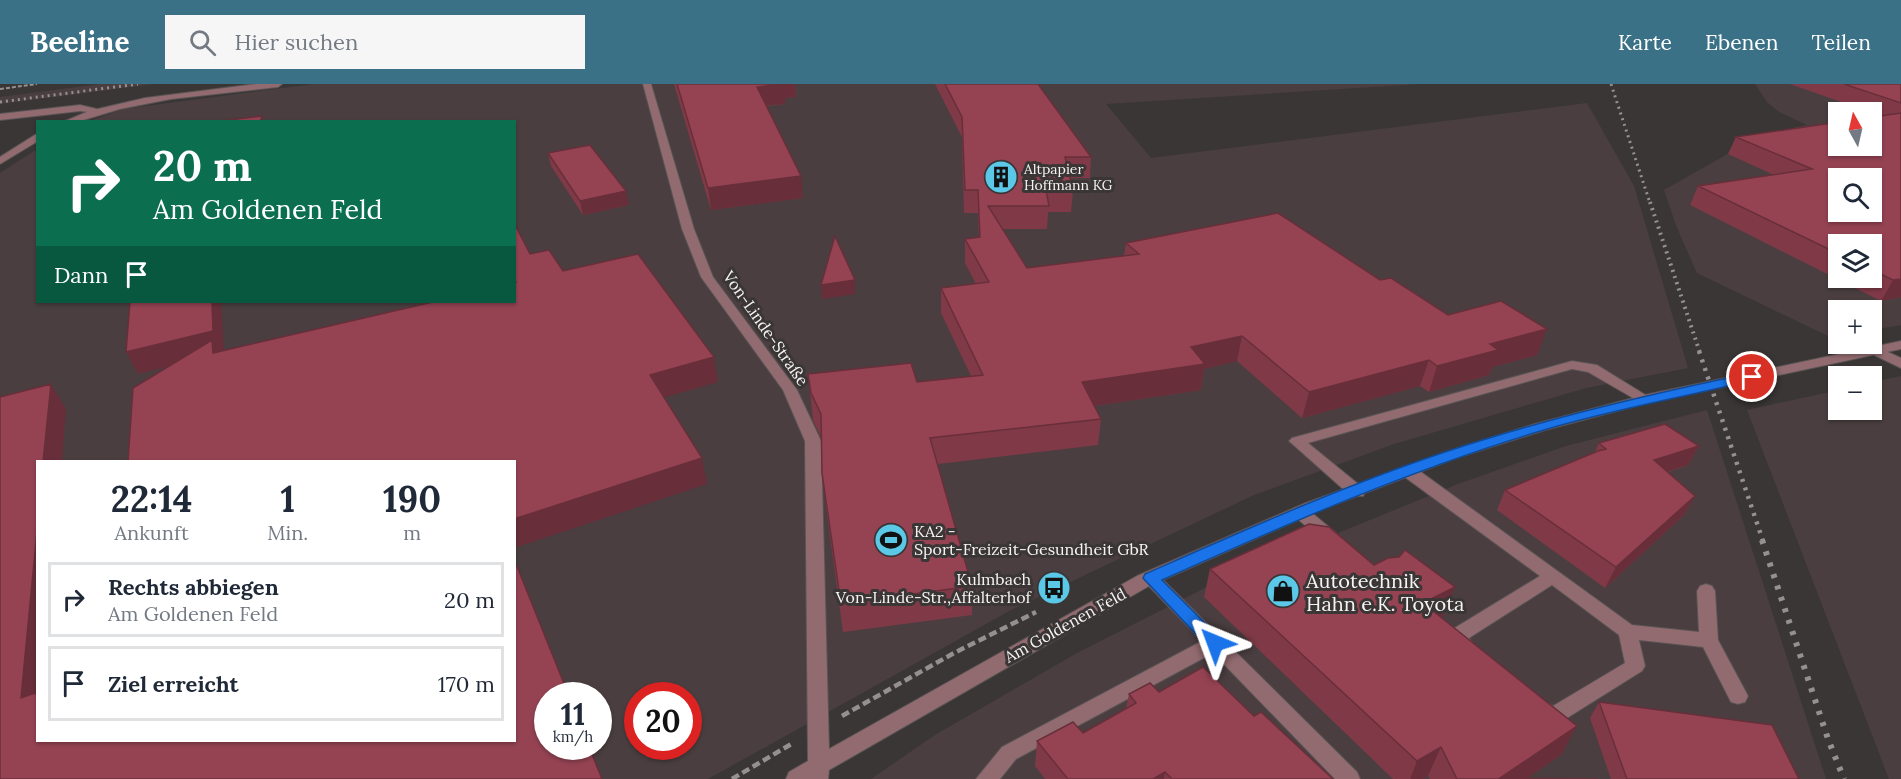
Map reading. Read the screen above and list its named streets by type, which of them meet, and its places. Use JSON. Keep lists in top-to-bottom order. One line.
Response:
{"streets":{"street":["Von-Linde-Straße","Am Goldenen Feld"]},"crossings":[["Von-Linde-Straße","Am Goldenen Feld"]],"places":{"building":["Altpapier Hoffmann KG"],"sports":["KA2 - Sport-Freizeit-Gesundheit GbR"],"bus stop":["Kulmbach Von-Linde-Str.,Affalterhof"],"shop":["Autotechnik Hahn e.K. Toyota"]},"north":"top","page":{"header":"Beeline","search":"Hier suchen","nav":["Karte","Ebenen","Teilen"],"map_buttons":["+","−"],"turn":["20 m","Am Goldenen Feld"],"then":"Dann","eta":["22:14","Ankunft","1","Min.","190","m"],"list":[{"name":"Rechts abbiegen","note":"Am Goldenen Feld","value":"20 m"},{"name":"Ziel erreicht","value":"170 m"}],"speed":"11 km/h","limit":"20"}}
